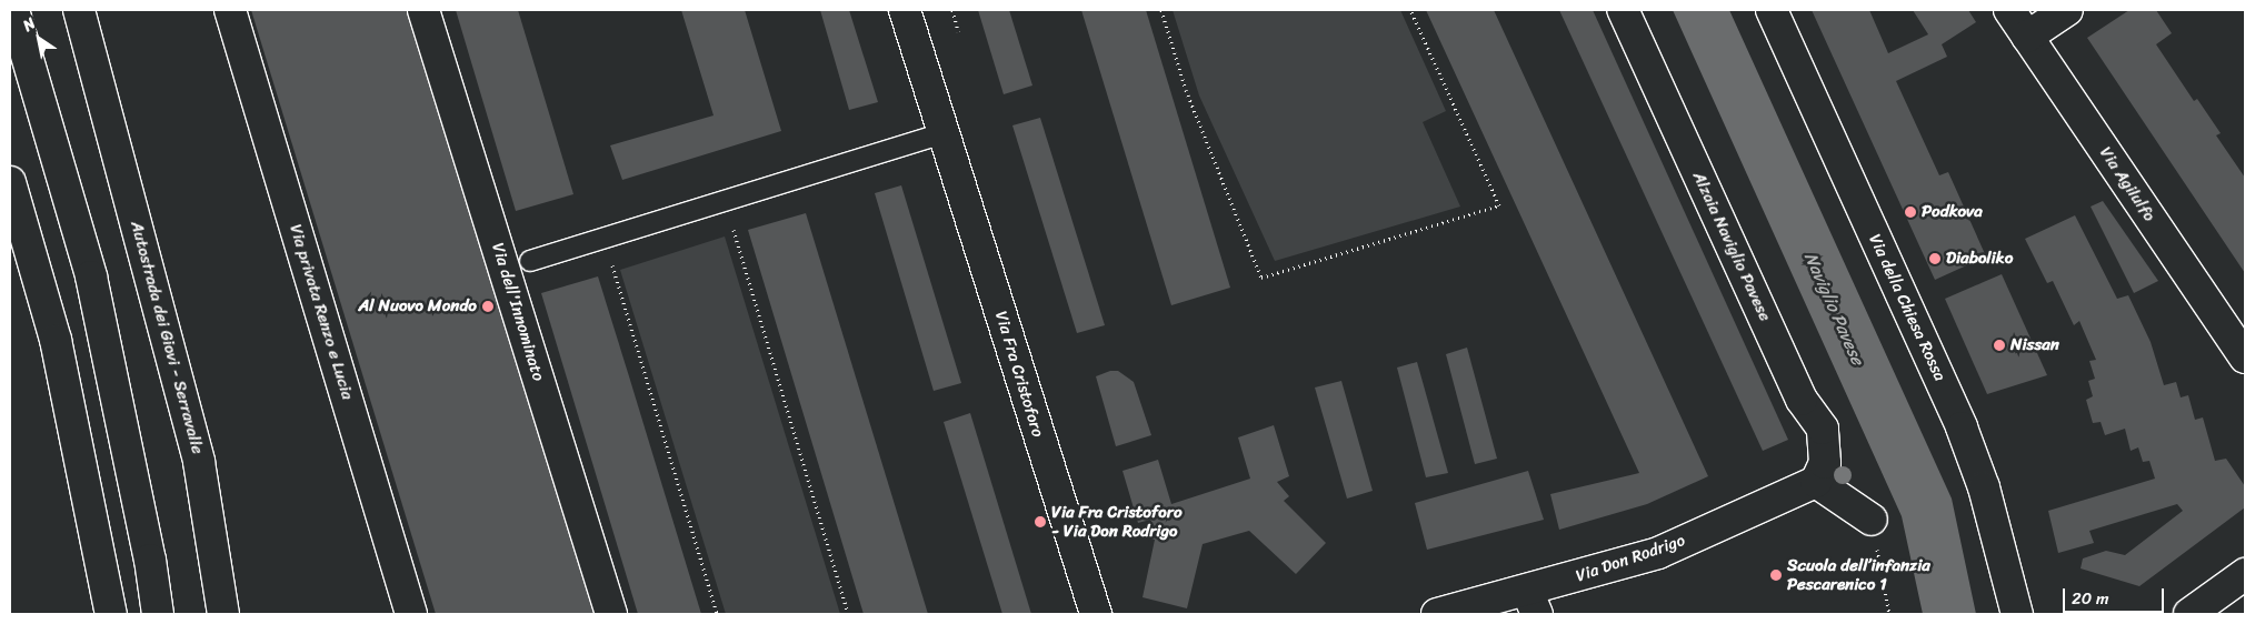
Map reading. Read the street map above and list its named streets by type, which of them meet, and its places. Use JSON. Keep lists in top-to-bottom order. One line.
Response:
{"streets":{"main road":["Via Agilulfo","Alzaia Naviglio Pavese","Via della Chiesa Rossa","Via privata Renzo e Lucia","Via dell'Innominato","Autostrada dei Giovi - Serravalle","Via Fra Cristoforo","Via Don Rodrigo"]},"crossings":[["Alzaia Naviglio Pavese","Via Don Rodrigo"]],"water":["Naviglio Pavese"],"places":["Podkova","Diaboliko","Al Nuovo Mondo","Nissan","Via Fra Cristoforo - Via Don Rodrigo","Scuola dell’infanzia Pescarenico 1"],"scale_bar":"20 m","north":"top left"}
